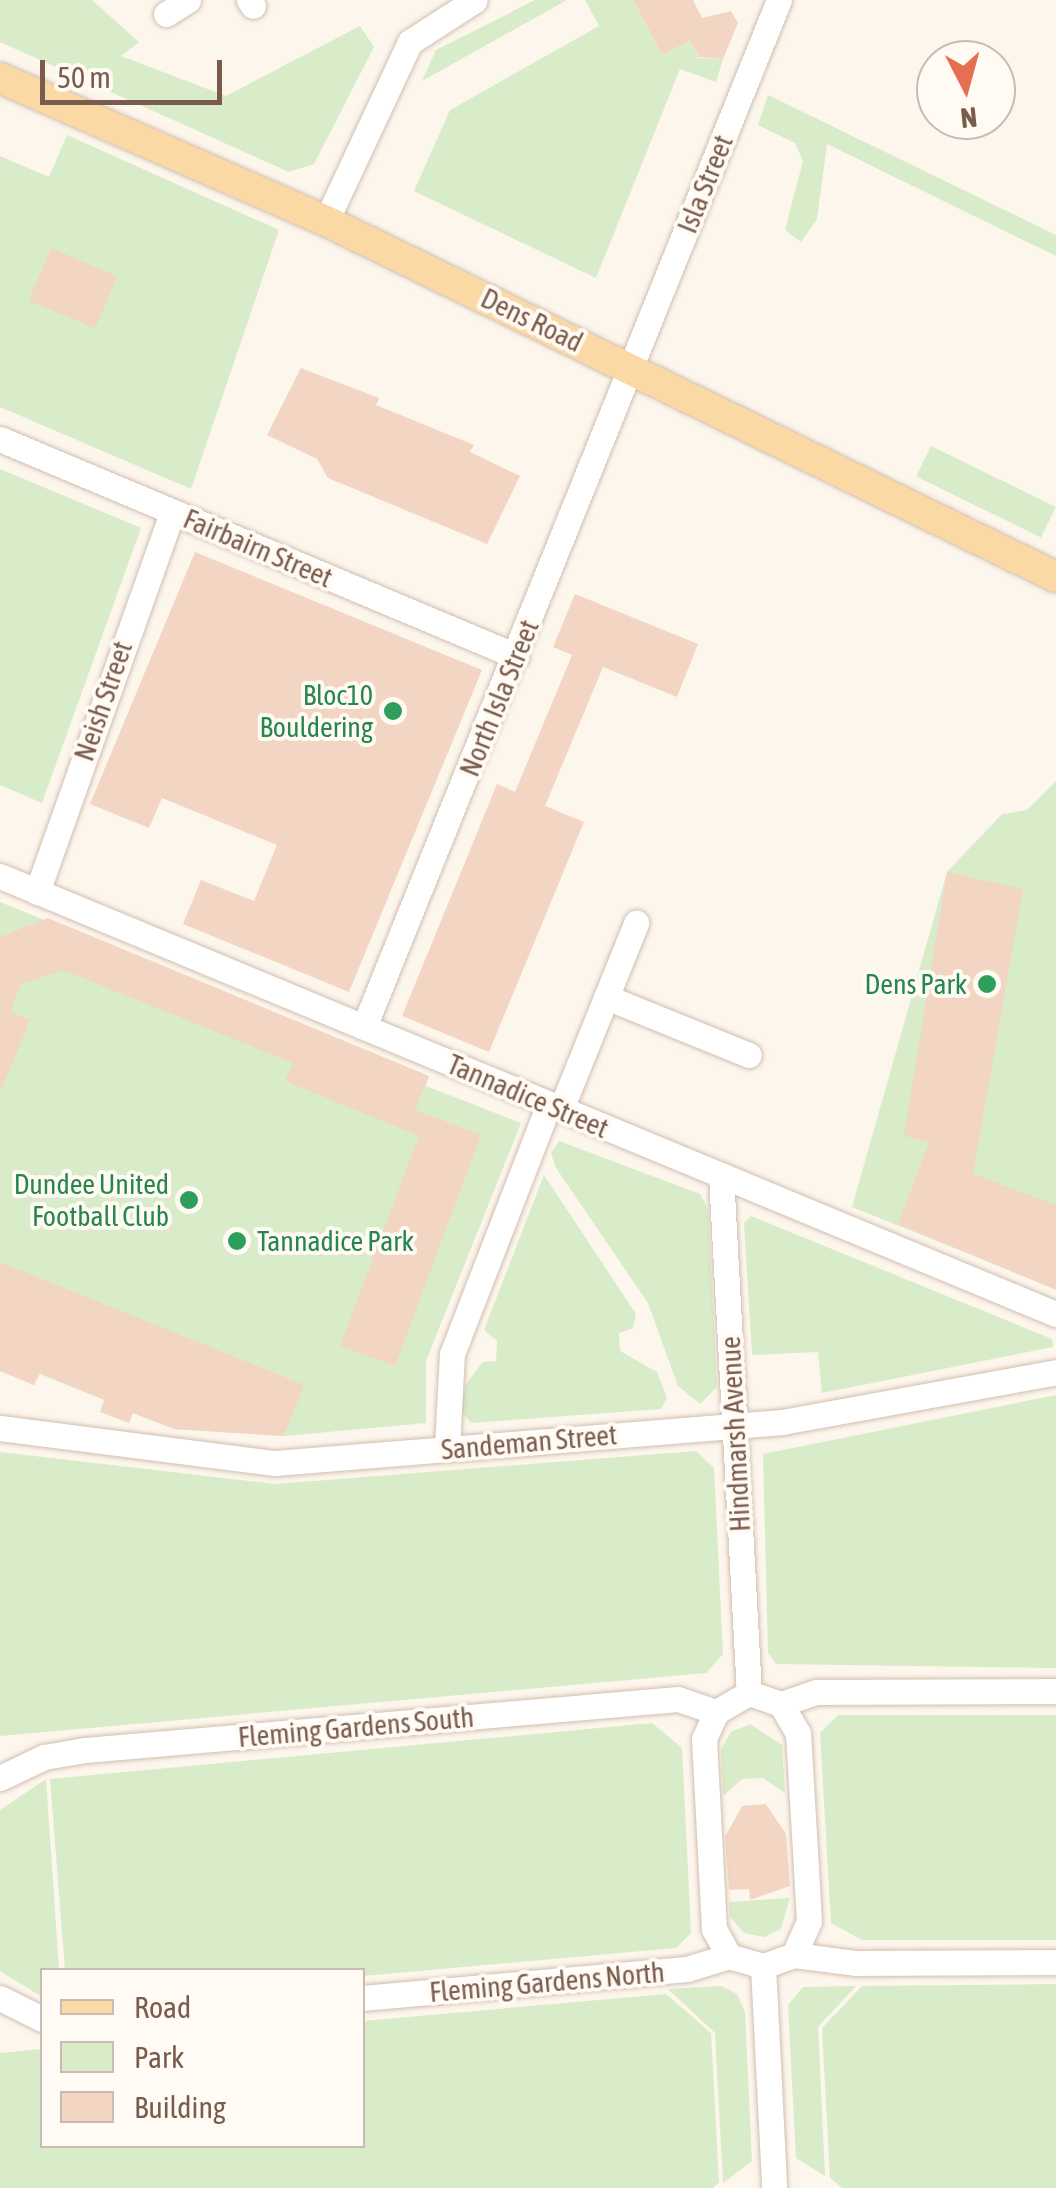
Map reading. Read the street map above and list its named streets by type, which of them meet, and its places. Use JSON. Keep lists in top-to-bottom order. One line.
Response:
{"streets":{"main road":["Dens Road"],"street":["Isla Street","Fairbairn Street","North Isla Street","Neish Street","Tannadice Street","Hindmarsh Avenue","Sandeman Street","Fleming Gardens South","Fleming Gardens North"]},"crossings":[["Isla Street","Dens Road"],["Isla Street","North Isla Street"],["Dens Road","North Isla Street"],["Fairbairn Street","North Isla Street"],["Fairbairn Street","Neish Street"],["North Isla Street","Tannadice Street"],["Neish Street","Tannadice Street"],["Tannadice Street","Hindmarsh Avenue"],["Hindmarsh Avenue","Sandeman Street"]],"places":["Bloc10 Bouldering","Dens Park","Dundee United Football Club","Tannadice Park"],"legend":["Road","Park","Building"],"scale_bar":"50 m","north":"bottom"}
